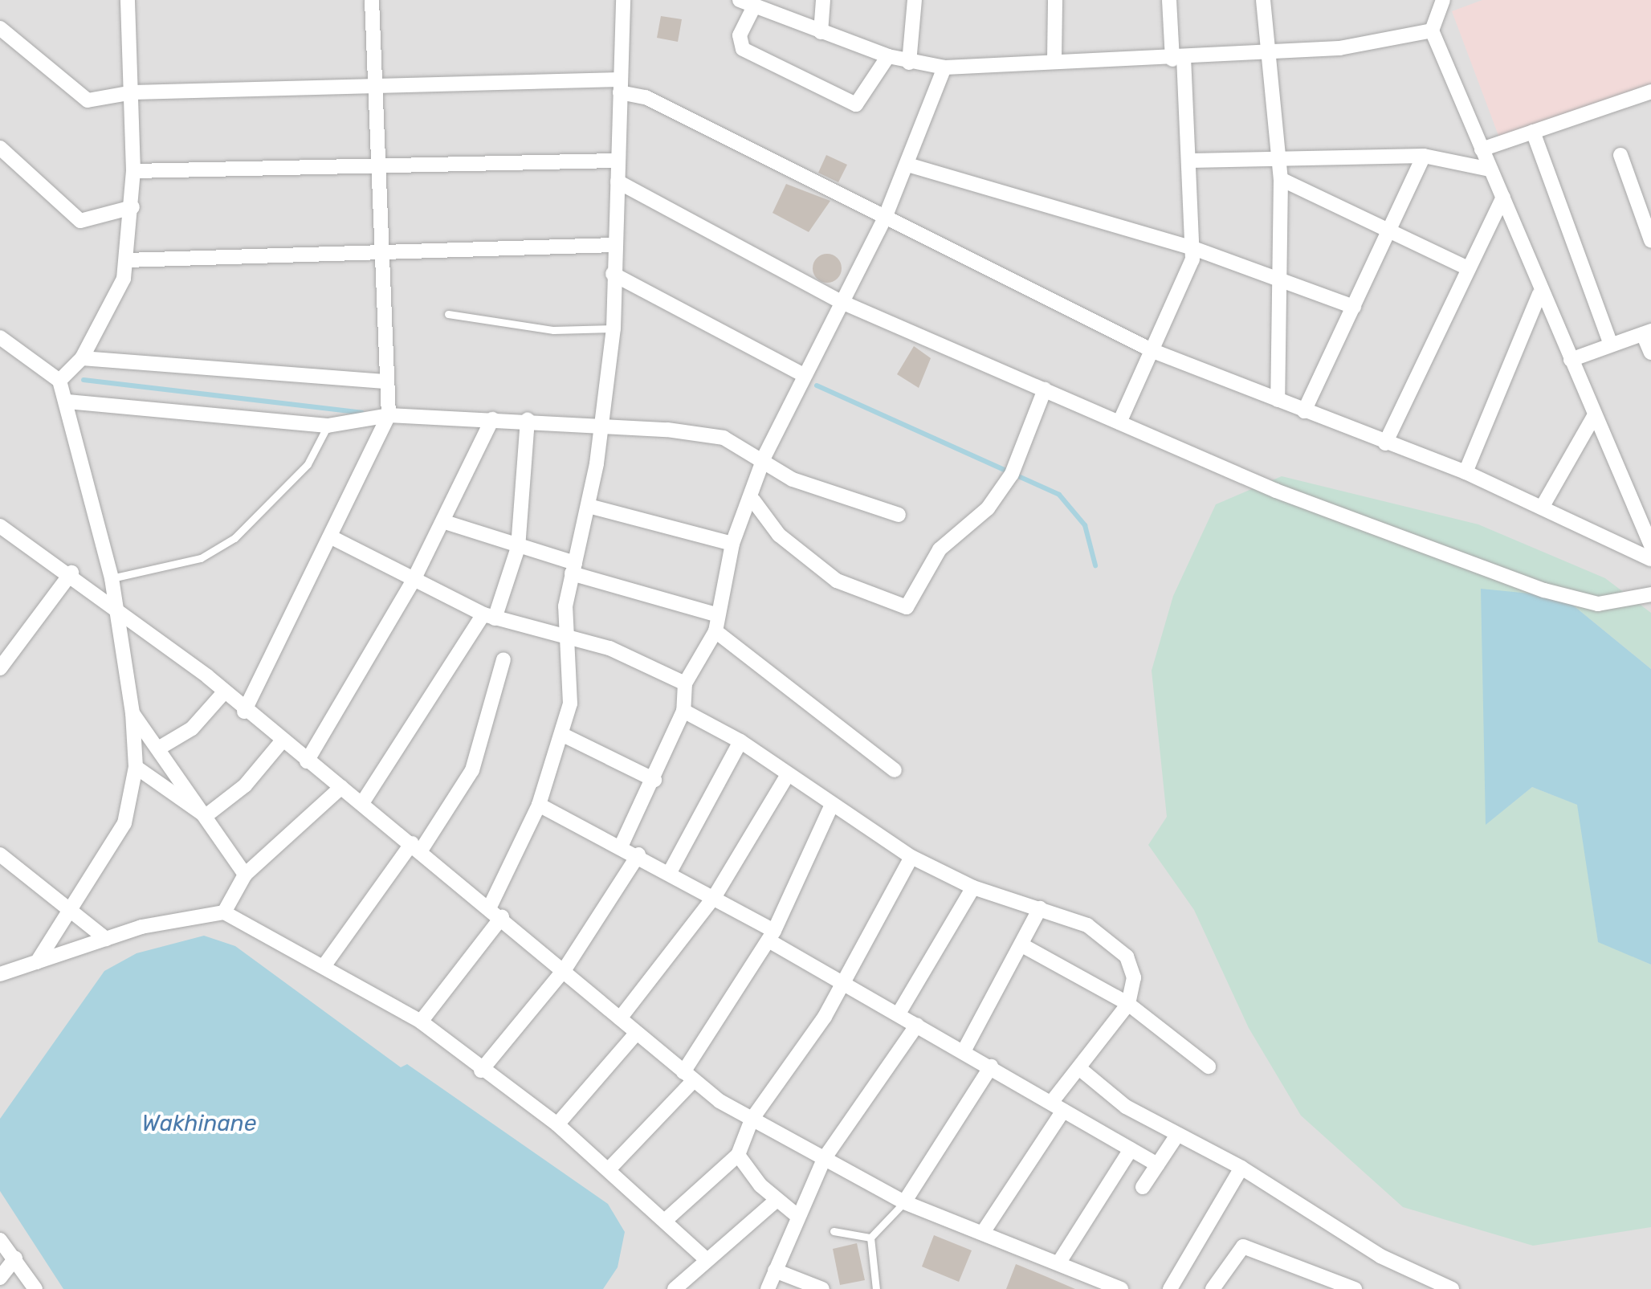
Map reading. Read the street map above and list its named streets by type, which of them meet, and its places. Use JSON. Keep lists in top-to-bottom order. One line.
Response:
{"water":["Wakhinane"]}
